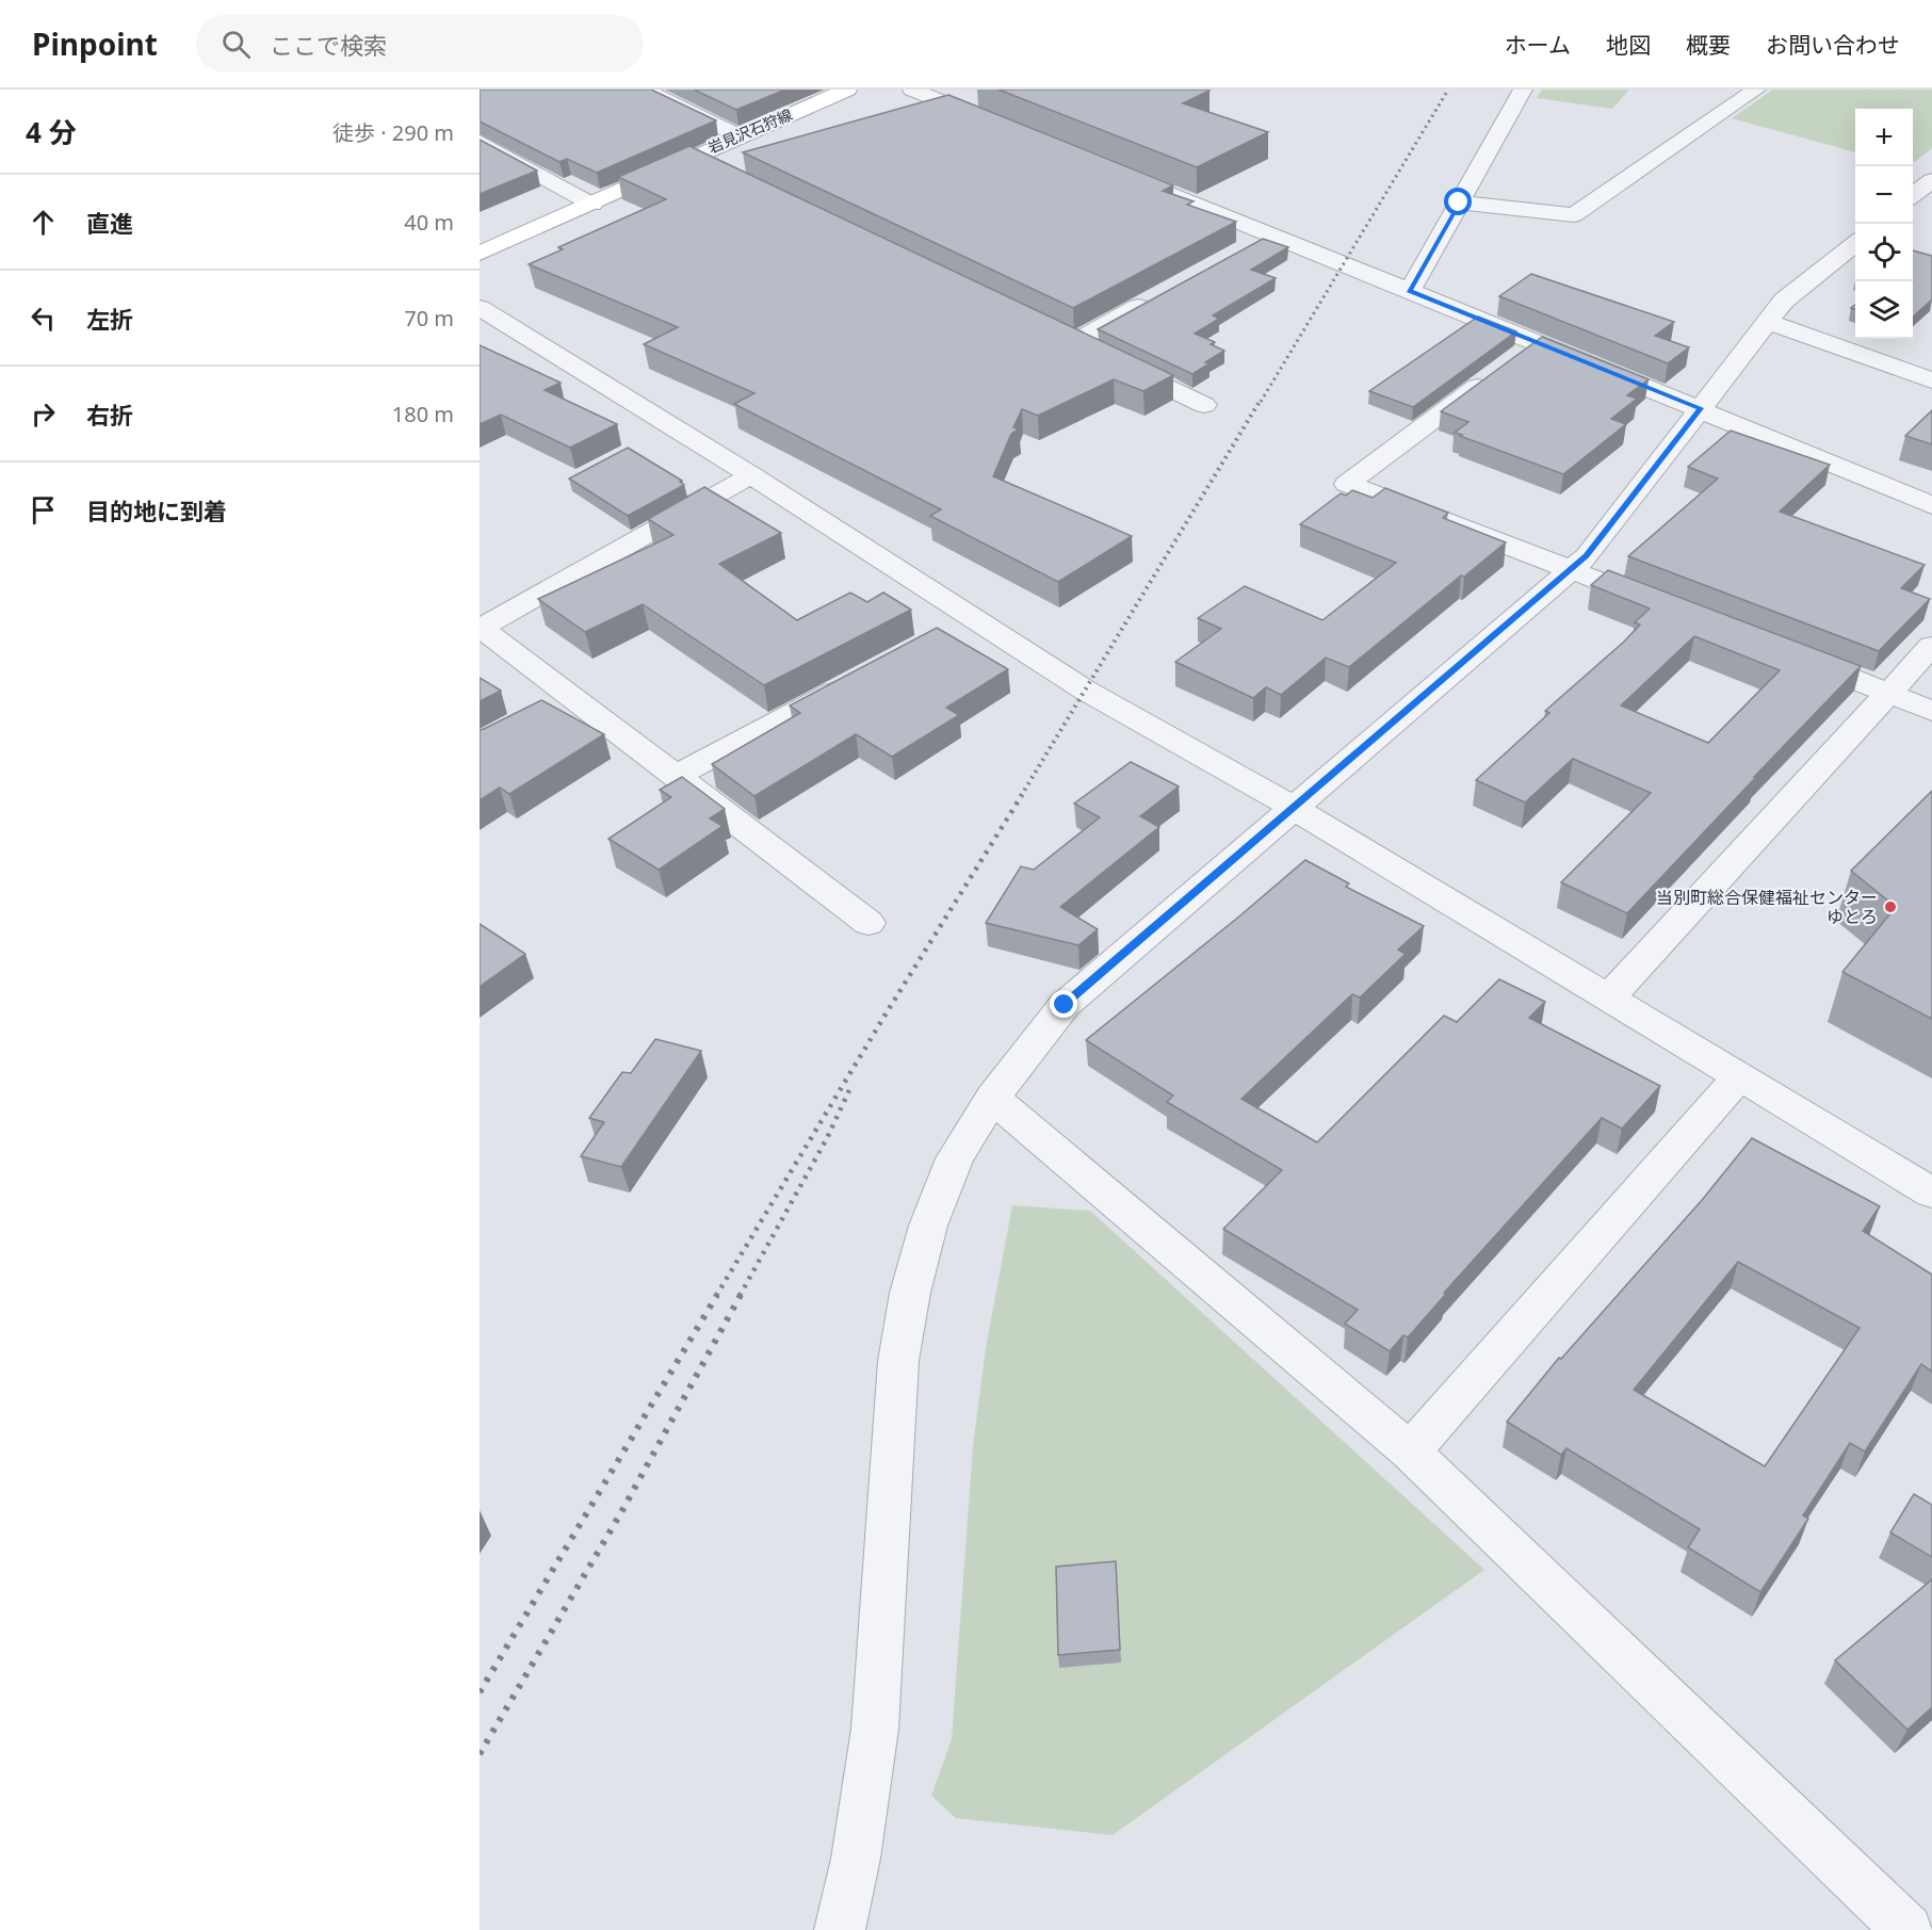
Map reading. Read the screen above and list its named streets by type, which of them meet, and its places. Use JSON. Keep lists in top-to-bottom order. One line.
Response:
{"streets":{"main road":["岩見沢石狩線"]},"places":["当別町総合保健福祉センター ゆとろ"],"page":{"header":"Pinpoint","search":"ここで検索","nav":["ホーム","地図","概要","お問い合わせ"],"heading":["4 分","徒歩 · 290 m"],"map_buttons":["+","−"],"list":[["直進","40 m"],["左折","70 m"],["右折","180 m"],"目的地に到着"]}}
